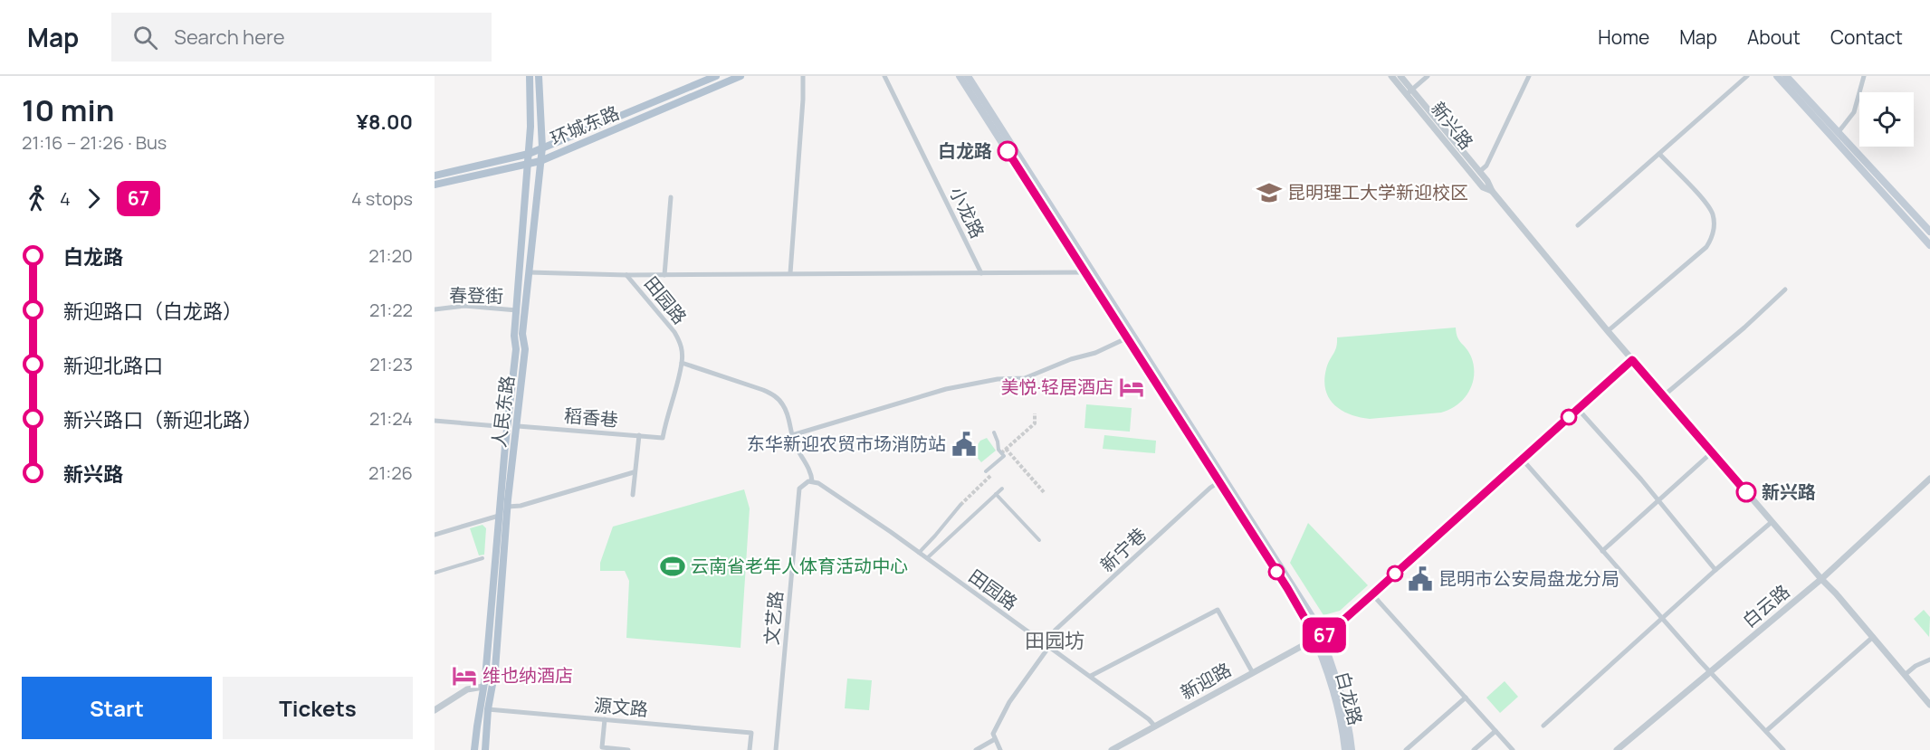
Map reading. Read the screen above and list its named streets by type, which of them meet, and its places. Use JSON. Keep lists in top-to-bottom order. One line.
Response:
{"streets":{"main road":["环城东路","人民东路","白龙路"],"street":["新兴路","小龙路","春登街","田园路","稻香巷","新宁巷","白云路","文艺路","新迎路","源文路"]},"crossings":[["环城东路","人民东路"],["新兴路","白云路"],["春登街","人民东路"],["田园路","稻香巷"],["田园路","新宁巷"],["田园路","文艺路"],["田园路","新迎路"],["人民东路","稻香巷"],["人民东路","源文路"],["新宁巷","白龙路"],["新迎路","白龙路"]],"districts":["田园坊"],"places":{"other":["白龙路","新兴路"],"school or university":["昆明理工大学新迎校区"],"hotel":["美悦·轻居酒店","维也纳酒店"],"public building":["东华新迎农贸市场消防站","昆明市公安局盘龙分局"],"sports":["云南省老年人体育活动中心"]},"lines":["bus line 67"],"page":{"header":"Map","search":"Search here","nav":["Home","Map","About","Contact"],"heading":["10 min","21:16 – 21:26 · Bus","¥8.00"],"on_map":"67","legs":["4","67","4 stops"],"list":[{"name":"白龙路","value":"21:20"},{"name":"新迎路口（白龙路）","value":"21:22"},{"name":"新迎北路口","value":"21:23"},{"name":"新兴路口（新迎北路）","value":"21:24"},{"name":"新兴路","value":"21:26"}],"buttons":["Start","Tickets"]}}
